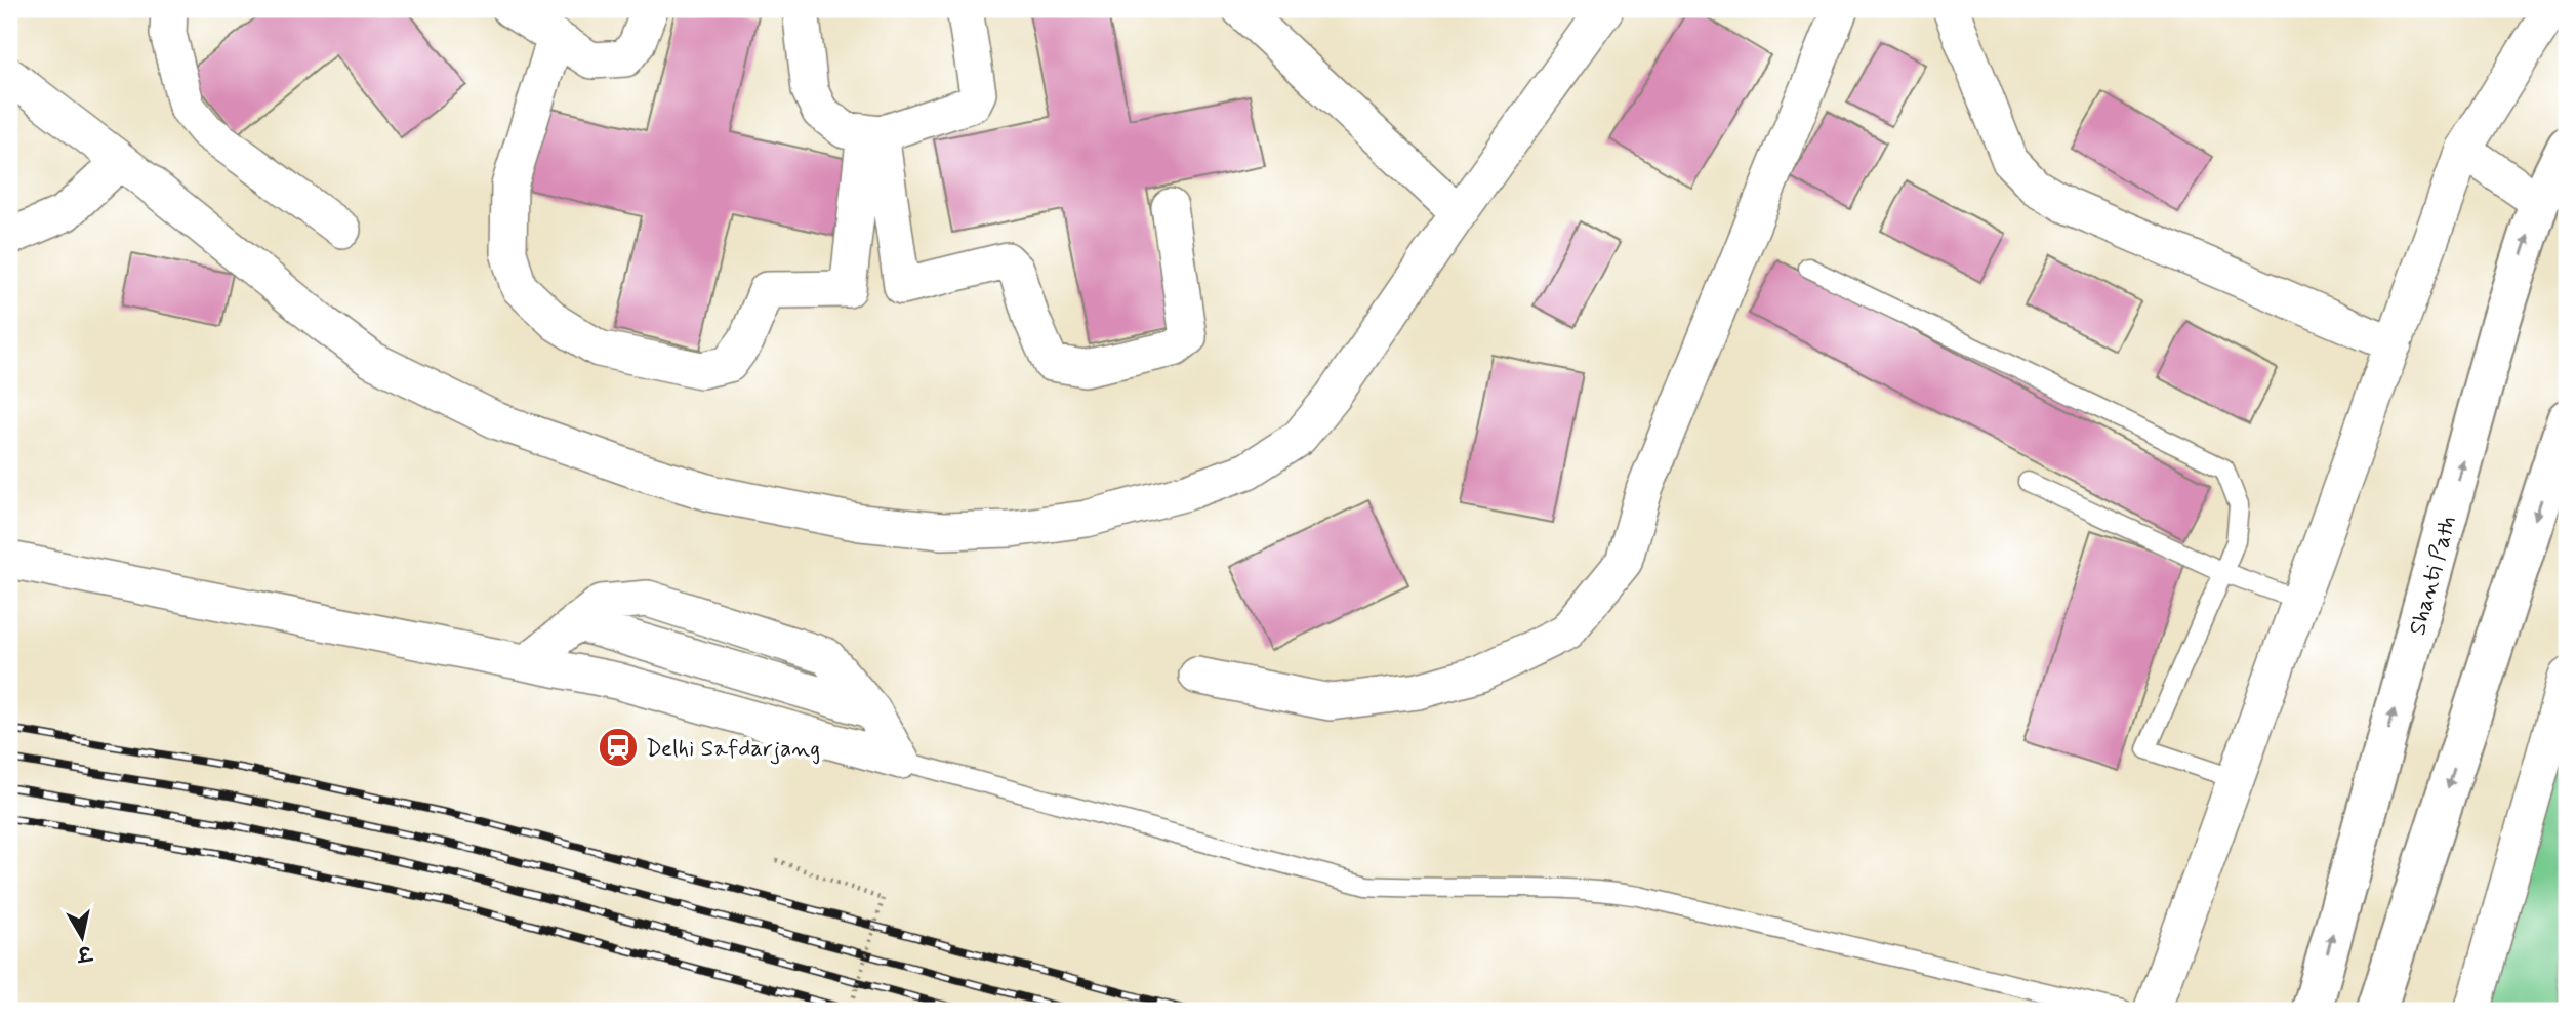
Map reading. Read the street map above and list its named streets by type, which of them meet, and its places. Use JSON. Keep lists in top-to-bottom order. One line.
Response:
{"streets":{"main road":["Shanti Path"]},"places":{"station":["Delhi Safdarjang"]},"north":"bottom"}
